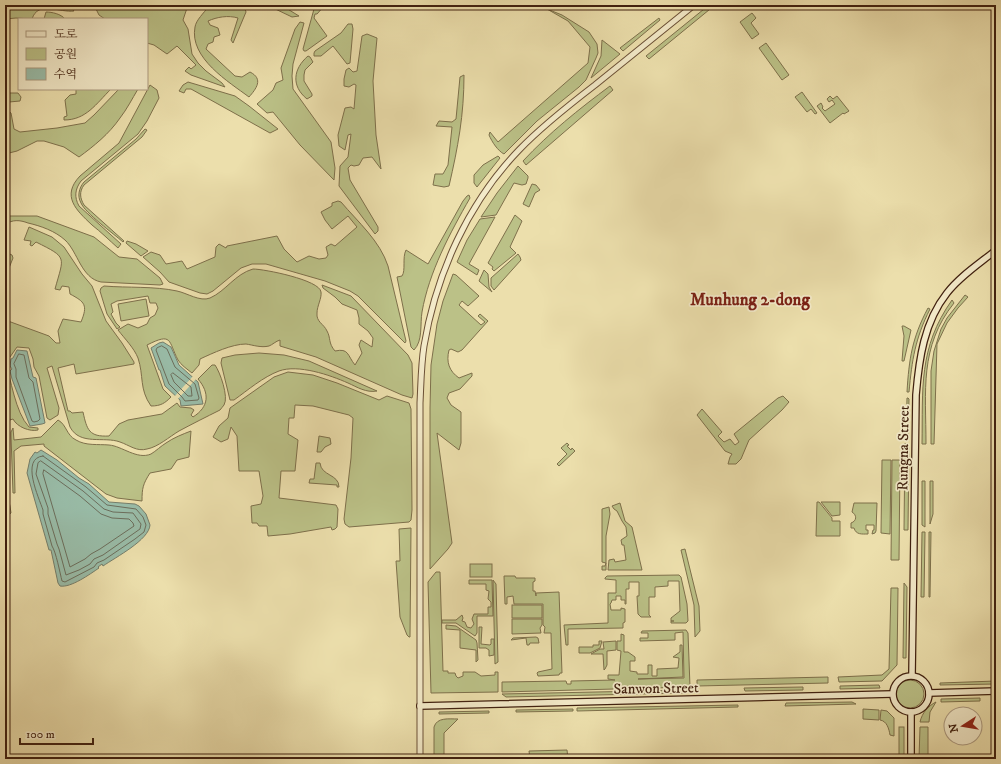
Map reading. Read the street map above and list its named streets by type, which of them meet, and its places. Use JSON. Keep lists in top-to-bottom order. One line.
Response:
{"streets":{"main road":["Rungna Street","Sanwon Street"]},"crossings":[["Rungna Street","Sanwon Street"]],"districts":["Munhung 2-dong"],"legend":["도로","공원","수역"],"scale_bar":"100 m","north":"left"}
